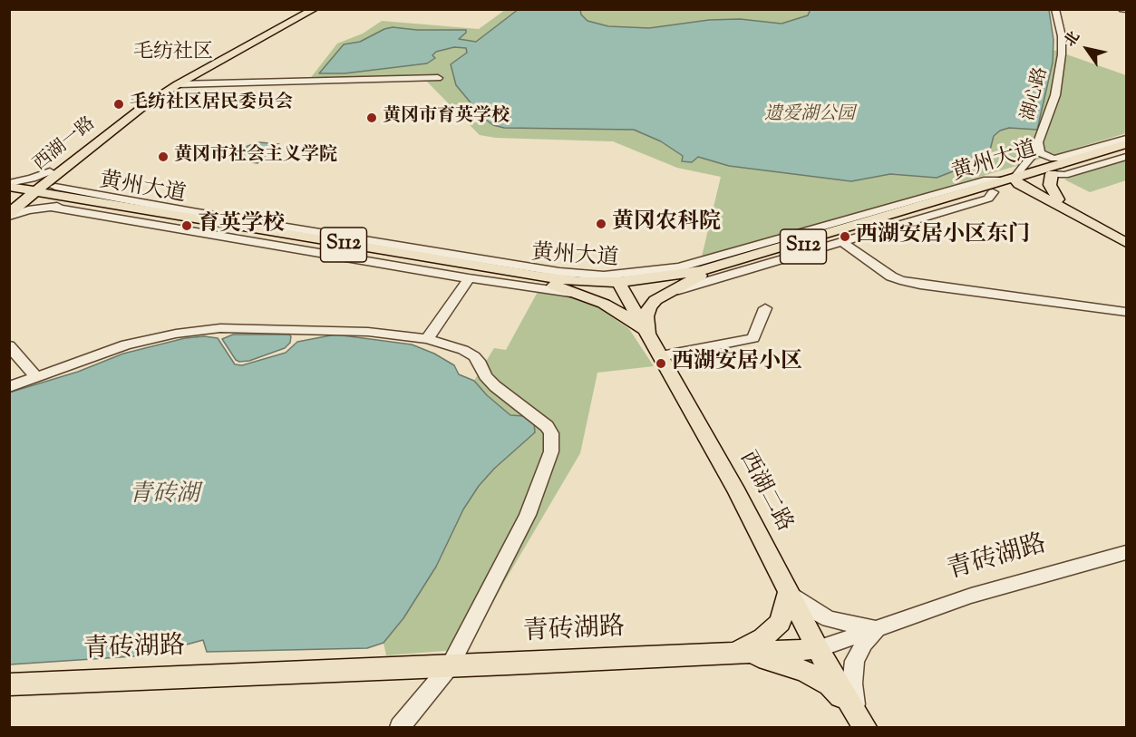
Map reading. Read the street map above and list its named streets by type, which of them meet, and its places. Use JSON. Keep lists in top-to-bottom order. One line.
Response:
{"streets":{"main road":["西湖一路","黄州大道","S112","西湖二路","青砖湖路"],"street":["湖心路"]},"crossings":[["湖心路","黄州大道"],["西湖一路","黄州大道"],["黄州大道","西湖二路"],["西湖二路","青砖湖路"]],"districts":["毛纺社区"],"water":["青砖湖"],"parks":["遗爱湖公园"],"places":["毛纺社区居民委员会","黄冈市育英学校","黄冈市社会主义学院","黄冈农科院","育英学校","西湖安居小区东门","西湖安居小区"],"north":"top left"}
